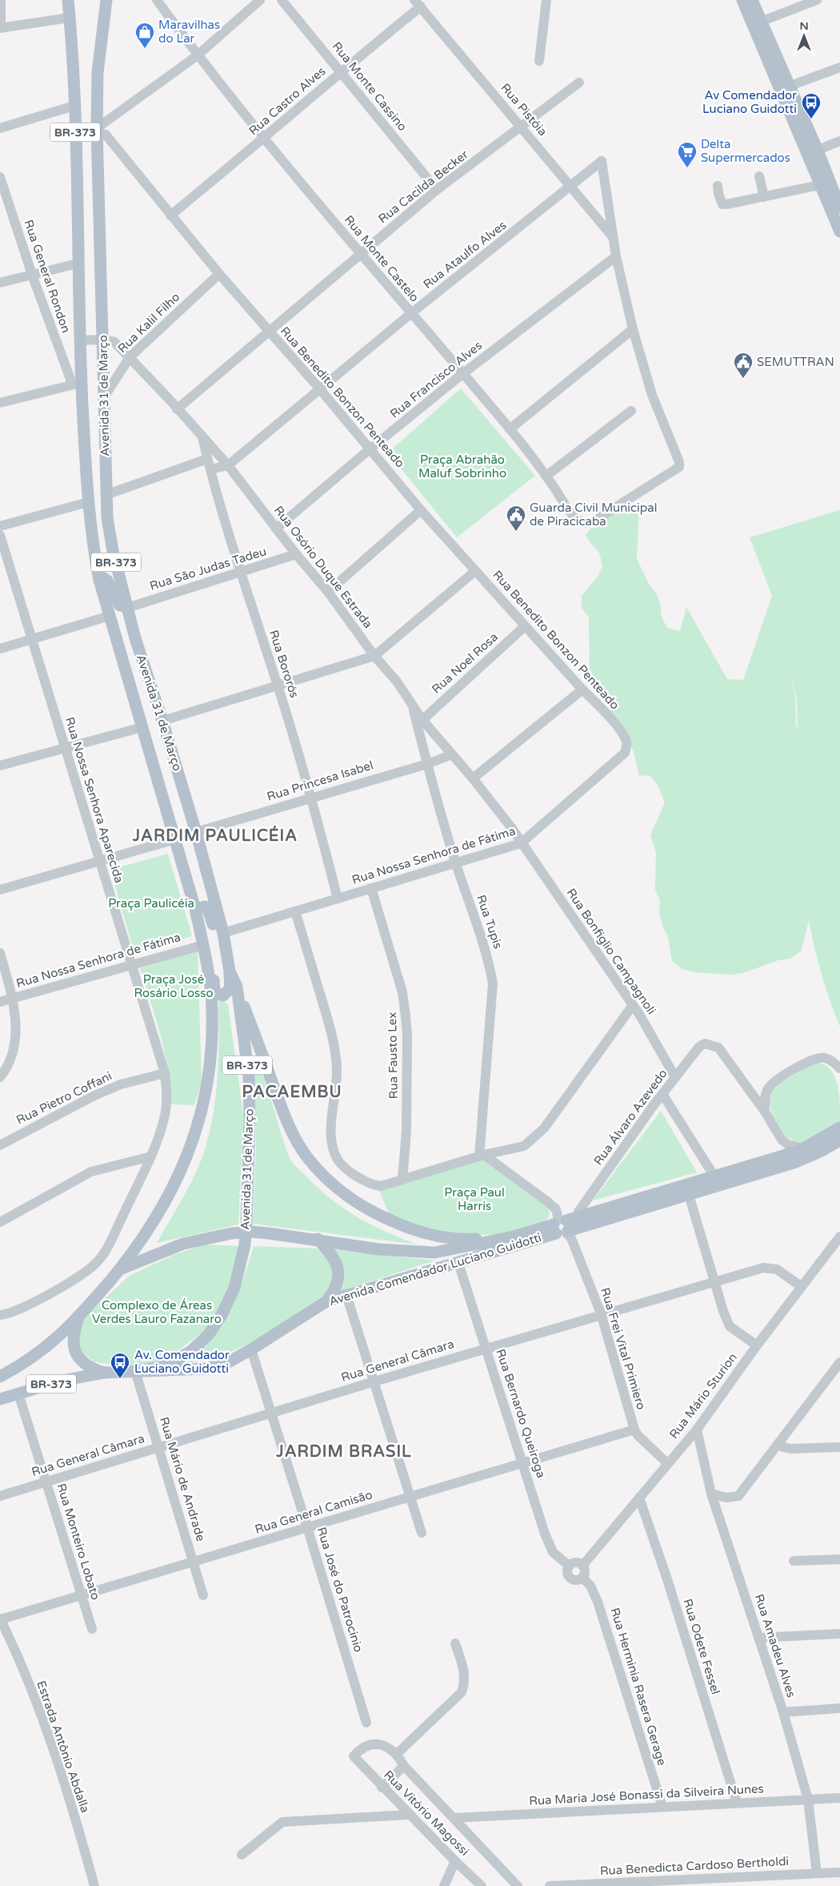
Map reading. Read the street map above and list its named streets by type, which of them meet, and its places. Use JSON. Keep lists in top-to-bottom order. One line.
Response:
{"streets":{"main road":["BR-373","Avenida 31 de Março","Avenida Comendador Luciano Guidotti"],"street":["Rua Monte Cassino","Rua Castro Alves","Rua Pistóia","Rua Cacilda Becker","Rua Ataulfo Alves","Rua Monte Castelo","Rua General Rondon","Rua Kalil Filho","Rua Francisco Alves","Rua Benedito Bonzon Penteado","Rua Osório Duque Estrada","Rua São Judas Tadeu","Rua Noel Rosa","Rua Bororós","Rua Princesa Isabel","Rua Nossa Senhora Aparecida","Rua Nossa Senhora de Fátima","Rua Tupis","Rua Bonfiglio Campagnoli","Rua Fausto Lex","Rua Pietro Coffani","Rua Álvaro Azevedo","Rua Frei Vital Primiero","Rua General Câmara","Rua Mário Sturion","Rua Bernardo Queiroga","Rua Mário de Andrade","Rua General Camisão","Rua Monteiro Lobato","Rua José do Patrocinio","Rua Amadeu Alves","Rua Odete Fessel","Rua Herminia Rasera Gerage","Estrada Antônio Abdalla","Rua Maria José Bonassi da Silveira Nunes","Rua Vitório Magossi","Rua Benedicta Cardoso Bertholdi"]},"crossings":[["Rua Monte Cassino","Rua Castro Alves"],["Rua Monte Cassino","Rua Cacilda Becker"],["Rua Castro Alves","Rua Pistóia"],["Rua Castro Alves","Rua Monte Castelo"],["Rua Castro Alves","Rua Benedito Bonzon Penteado"],["Rua Pistóia","Rua Cacilda Becker"],["Rua Pistóia","Rua Ataulfo Alves"],["Rua Cacilda Becker","Rua Monte Castelo"],["Rua Cacilda Becker","Rua Benedito Bonzon Penteado"],["Rua Cacilda Becker","Rua Osório Duque Estrada"],["Rua Ataulfo Alves","Rua Monte Castelo"],["Rua Ataulfo Alves","Rua Benedito Bonzon Penteado"],["Rua Ataulfo Alves","Rua Osório Duque Estrada"],["Rua Ataulfo Alves","Rua Bororós"],["Rua Monte Castelo","Rua Francisco Alves"],["Rua General Rondon","Avenida 31 de Março"],["Rua Kalil Filho","Avenida 31 de Março"],["Rua Kalil Filho","Rua Benedito Bonzon Penteado"],["Rua Kalil Filho","Rua Osório Duque Estrada"],["Rua Francisco Alves","Rua Benedito Bonzon Penteado"],["Rua Francisco Alves","Rua Osório Duque Estrada"],["Avenida 31 de Março","Rua Benedito Bonzon Penteado"],["Avenida 31 de Março","Rua Osório Duque Estrada"],["Avenida 31 de Março","Rua São Judas Tadeu"],["Avenida 31 de Março","Rua Princesa Isabel"],["Avenida 31 de Março","Rua Nossa Senhora de Fátima"],["Avenida 31 de Março","Avenida Comendador Luciano Guidotti"],["Avenida 31 de Março","Rua Mário de Andrade"],["Rua Benedito Bonzon Penteado","Rua Noel Rosa"],["Rua Benedito Bonzon Penteado","Rua Nossa Senhora de Fátima"],["Rua Osório Duque Estrada","Rua São Judas Tadeu"],["Rua Osório Duque Estrada","Rua Noel Rosa"],["Rua Osório Duque Estrada","Rua Bororós"],["Rua Osório Duque Estrada","Rua Princesa Isabel"],["Rua Osório Duque Estrada","Rua Nossa Senhora de Fátima"],["Rua Osório Duque Estrada","Rua Tupis"],["Rua Osório Duque Estrada","Rua Bonfiglio Campagnoli"],["Rua São Judas Tadeu","Rua Bororós"],["Rua Bororós","Rua Princesa Isabel"],["Rua Bororós","Rua Nossa Senhora de Fátima"],["Rua Princesa Isabel","Rua Tupis"],["Rua Nossa Senhora Aparecida","Rua Nossa Senhora de Fátima"],["Rua Nossa Senhora Aparecida","Rua Pietro Coffani"],["Rua Nossa Senhora de Fátima","Rua Tupis"],["Rua Nossa Senhora de Fátima","Rua Bonfiglio Campagnoli"],["Rua Nossa Senhora de Fátima","Rua Fausto Lex"],["Rua Tupis","Rua Frei Vital Primiero"],["Rua Bonfiglio Campagnoli","Rua Álvaro Azevedo"],["Rua Álvaro Azevedo","Avenida Comendador Luciano Guidotti"],["Rua Álvaro Azevedo","Rua Frei Vital Primiero"],["Avenida Comendador Luciano Guidotti","Rua Frei Vital Primiero"],["Avenida Comendador Luciano Guidotti","Rua Bernardo Queiroga"],["Avenida Comendador Luciano Guidotti","Rua Mário de Andrade"],["Avenida Comendador Luciano Guidotti","Rua Monteiro Lobato"],["Avenida Comendador Luciano Guidotti","Rua José do Patrocinio"],["Rua Frei Vital Primiero","Rua General Câmara"],["Rua Frei Vital Primiero","Rua Mário Sturion"],["Rua Frei Vital Primiero","Rua General Camisão"],["Rua General Câmara","Rua Mário Sturion"],["Rua General Câmara","Rua Bernardo Queiroga"],["Rua General Câmara","Rua Mário de Andrade"],["Rua General Câmara","Rua Monteiro Lobato"],["Rua General Câmara","Rua José do Patrocinio"],["Rua Mário Sturion","Rua Bernardo Queiroga"],["Rua Mário Sturion","Rua Amadeu Alves"],["Rua Mário Sturion","Rua Odete Fessel"],["Rua Mário Sturion","Rua Herminia Rasera Gerage"],["Rua Bernardo Queiroga","Rua General Camisão"],["Rua Bernardo Queiroga","Rua Herminia Rasera Gerage"],["Rua Mário de Andrade","Rua General Camisão"],["Rua General Camisão","Rua Monteiro Lobato"],["Rua General Camisão","Rua José do Patrocinio"],["Rua General Camisão","Estrada Antônio Abdalla"],["Rua Amadeu Alves","Rua Maria José Bonassi da Silveira Nunes"],["Rua Amadeu Alves","Rua Benedicta Cardoso Bertholdi"],["Rua Odete Fessel","Rua Maria José Bonassi da Silveira Nunes"],["Rua Herminia Rasera Gerage","Rua Maria José Bonassi da Silveira Nunes"],["Rua Maria José Bonassi da Silveira Nunes","Rua Vitório Magossi"]],"districts":["JARDIM PAULICÉIA","PACAEMBU","JARDIM BRASIL"],"parks":["Praça Abrahão Maluf Sobrinho","Praça Paulicéia","Praça José Rosário Losso","Praça Paul Harris","Complexo de Áreas Verdes Lauro Fazanaro"],"places":{"shop":["Maravilhas do Lar"],"bus stop":["Av Comendador Luciano Guidotti","Av. Comendador Luciano Guidotti"],"supermarket":["Delta Supermercados"],"public building":["SEMUTTRAN","Guarda Civil Municipal de Piracicaba"]},"north":"top"}
